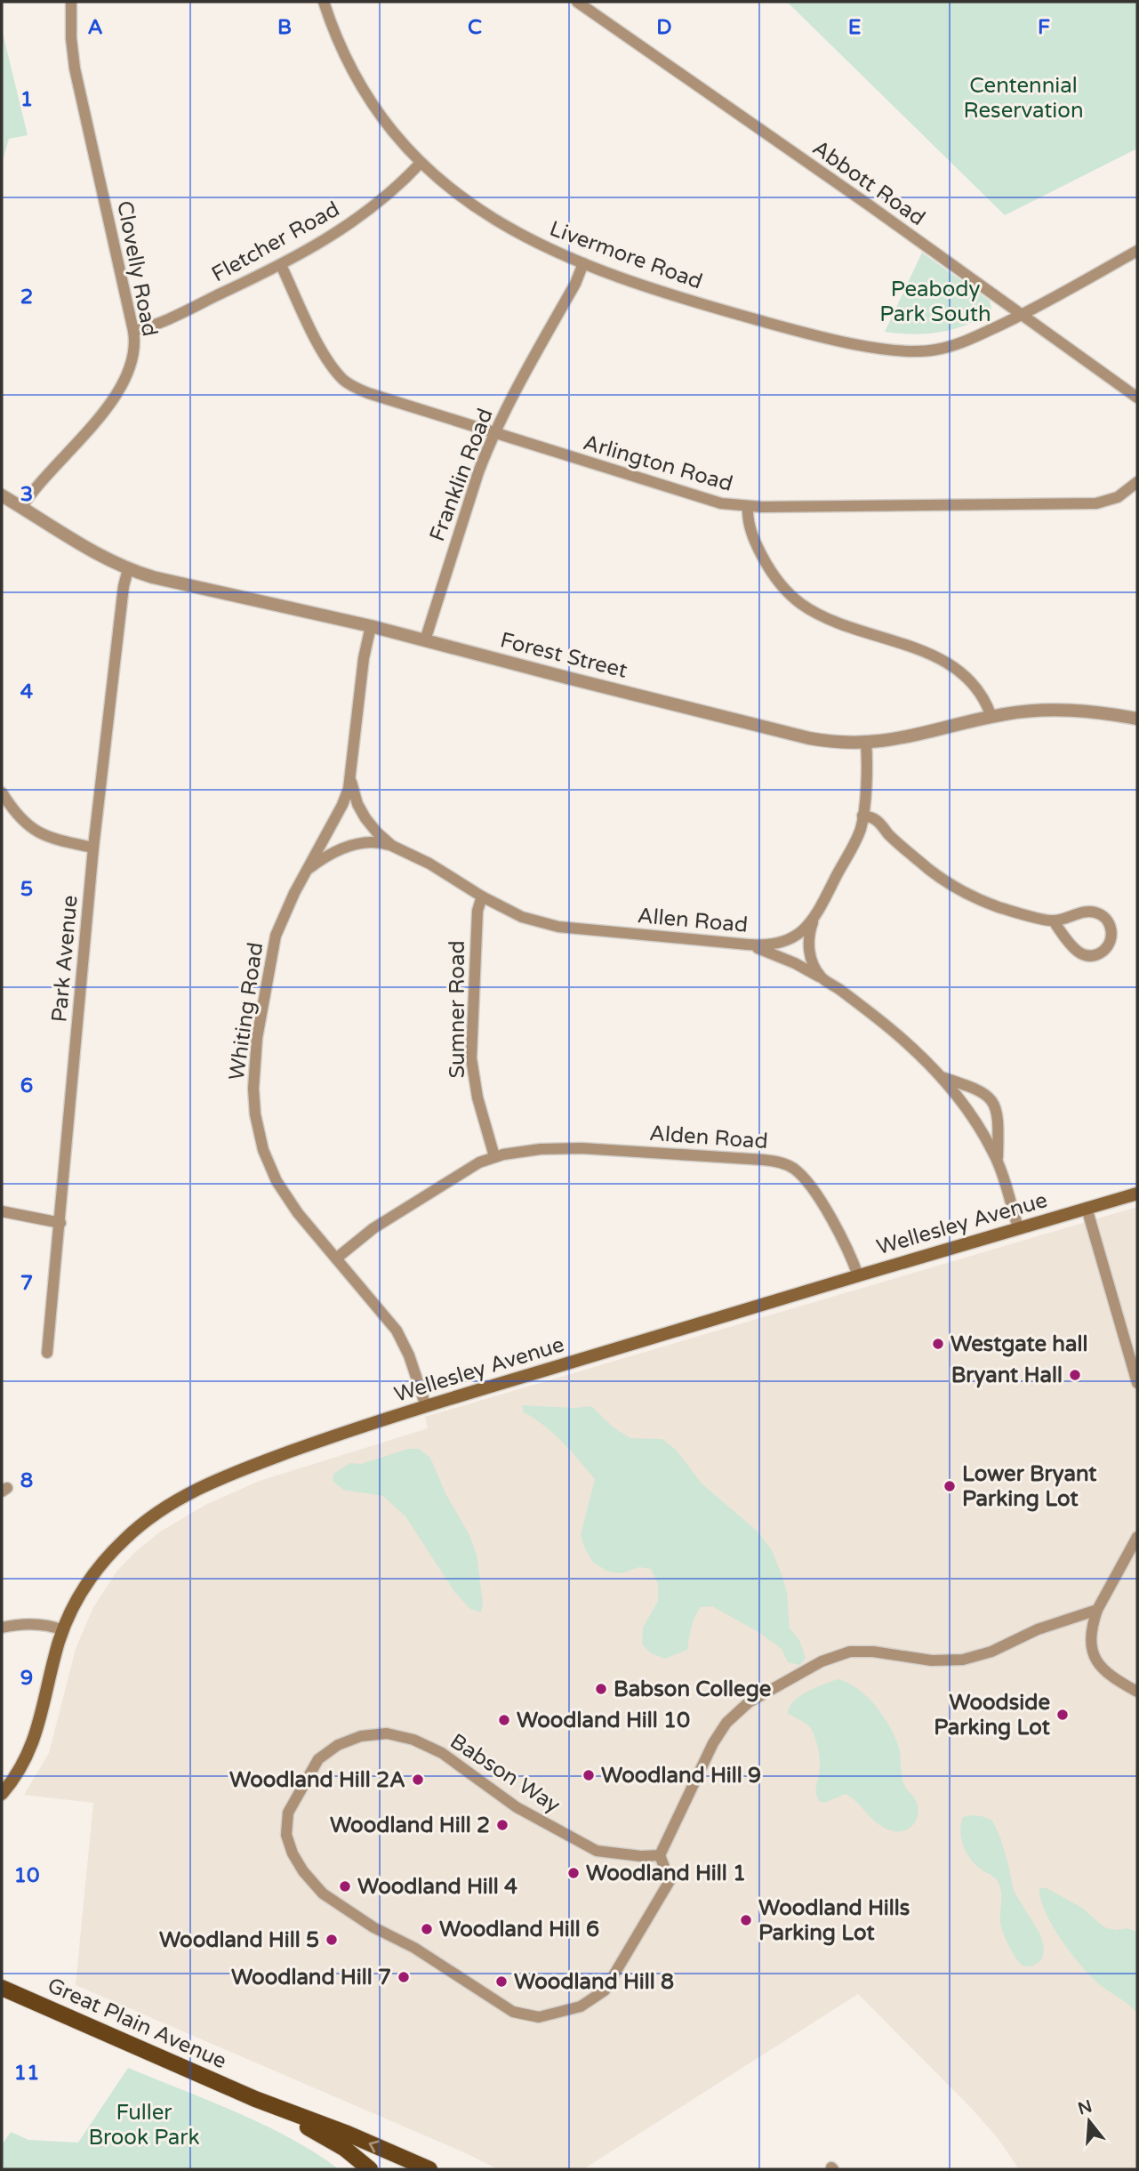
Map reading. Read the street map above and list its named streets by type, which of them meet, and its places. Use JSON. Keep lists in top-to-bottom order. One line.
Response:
{"streets":{"main road":["Wellesley Avenue","Great Plain Avenue"],"street":["Abbott Road","Fletcher Road","Livermore Road","Clovelly Road","Arlington Road","Franklin Road","Forest Street","Allen Road","Park Avenue","Sumner Road","Whiting Road","Alden Road","Babson Way"]},"crossings":[["Abbott Road","Livermore Road"],["Fletcher Road","Livermore Road"],["Fletcher Road","Clovelly Road"],["Fletcher Road","Arlington Road"],["Livermore Road","Franklin Road"],["Clovelly Road","Forest Street"],["Arlington Road","Franklin Road"],["Franklin Road","Forest Street"],["Forest Street","Allen Road"],["Forest Street","Park Avenue"],["Forest Street","Whiting Road"],["Allen Road","Sumner Road"],["Allen Road","Whiting Road"],["Sumner Road","Alden Road"],["Whiting Road","Wellesley Avenue"],["Alden Road","Wellesley Avenue"]],"parks":["Centennial Reservation","Peabody Park South","Fuller Brook Park"],"places":["Westgate hall","Bryant Hall","Lower Bryant Parking Lot","Babson College","Woodside Parking Lot","Woodland Hill 10","Woodland Hill 9","Woodland Hill 2A","Woodland Hill 2","Woodland Hill 1","Woodland Hill 4","Woodland Hills Parking Lot","Woodland Hill 6","Woodland Hill 5","Woodland Hill 7","Woodland Hill 8"],"north":"top","grid":{"columns":["A","B","C","D","E","F"],"rows":["1","2","3","4","5","6","7","8","9","10","11"]}}
